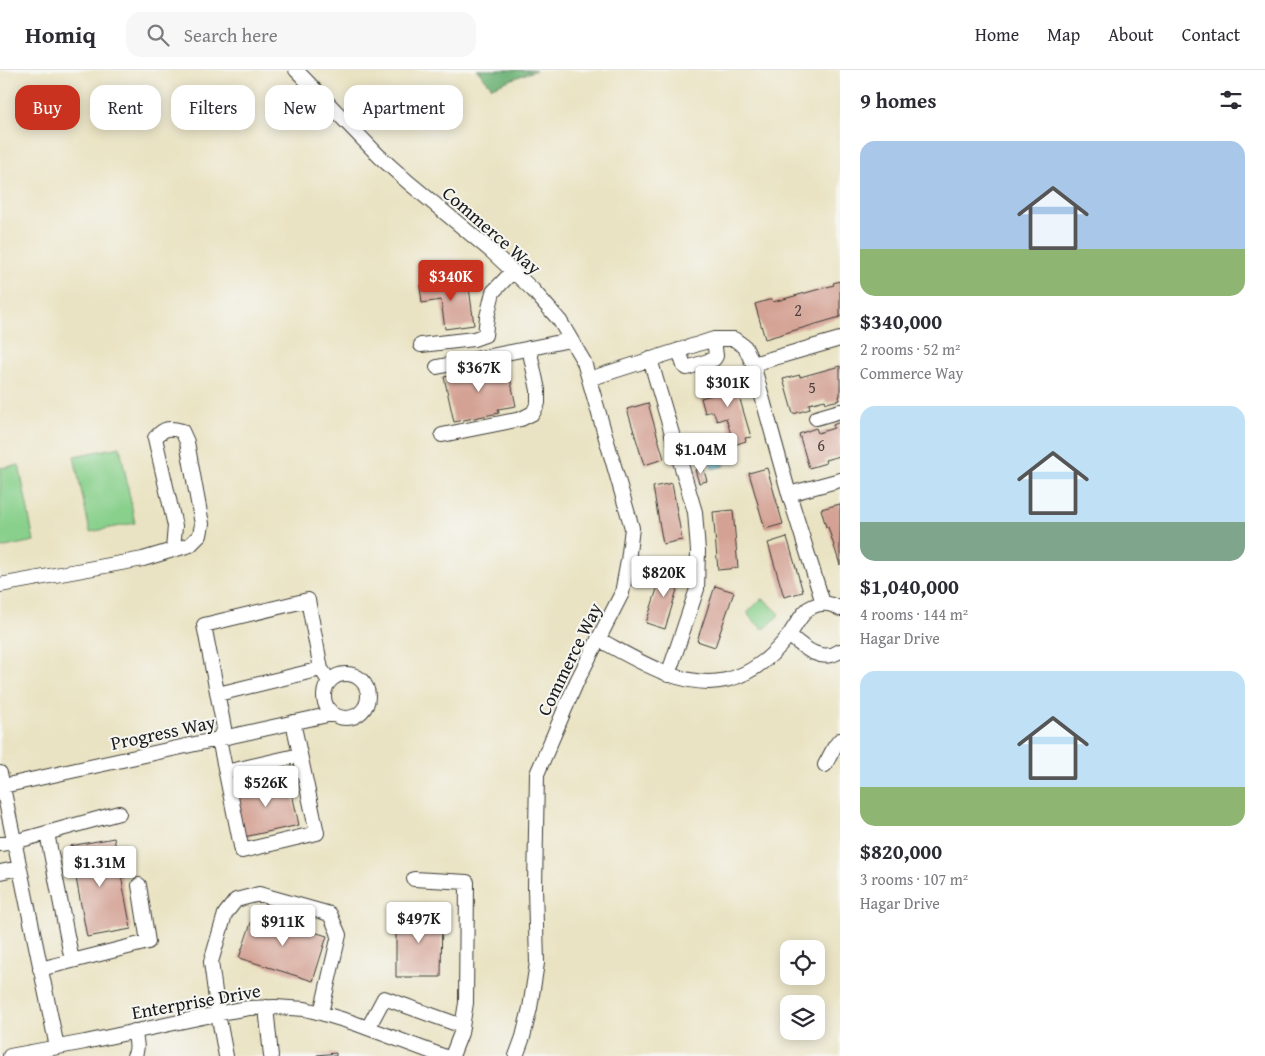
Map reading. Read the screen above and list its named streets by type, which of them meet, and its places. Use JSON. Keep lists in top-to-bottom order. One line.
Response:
{"streets":{"street":["Commerce Way","Progress Way","Enterprise Drive"]},"house_numbers":["2","5","6"],"page":{"header":"Homiq","search":"Search here","nav":["Home","Map","About","Contact"],"heading":"9 homes","chip":["Buy","Rent","Filters","New","Apartment"],"list":[{"name":"$340,000","note":"2 rooms · 52 m² · Commerce Way"},{"name":"$1,040,000","note":"4 rooms · 144 m² · Hagar Drive"},{"name":"$820,000","note":"3 rooms · 107 m² · Hagar Drive"}],"price":["$340K","$367K","$301K","$1.04M","$820K","$526K","$1.31M","$497K","$911K"]}}
